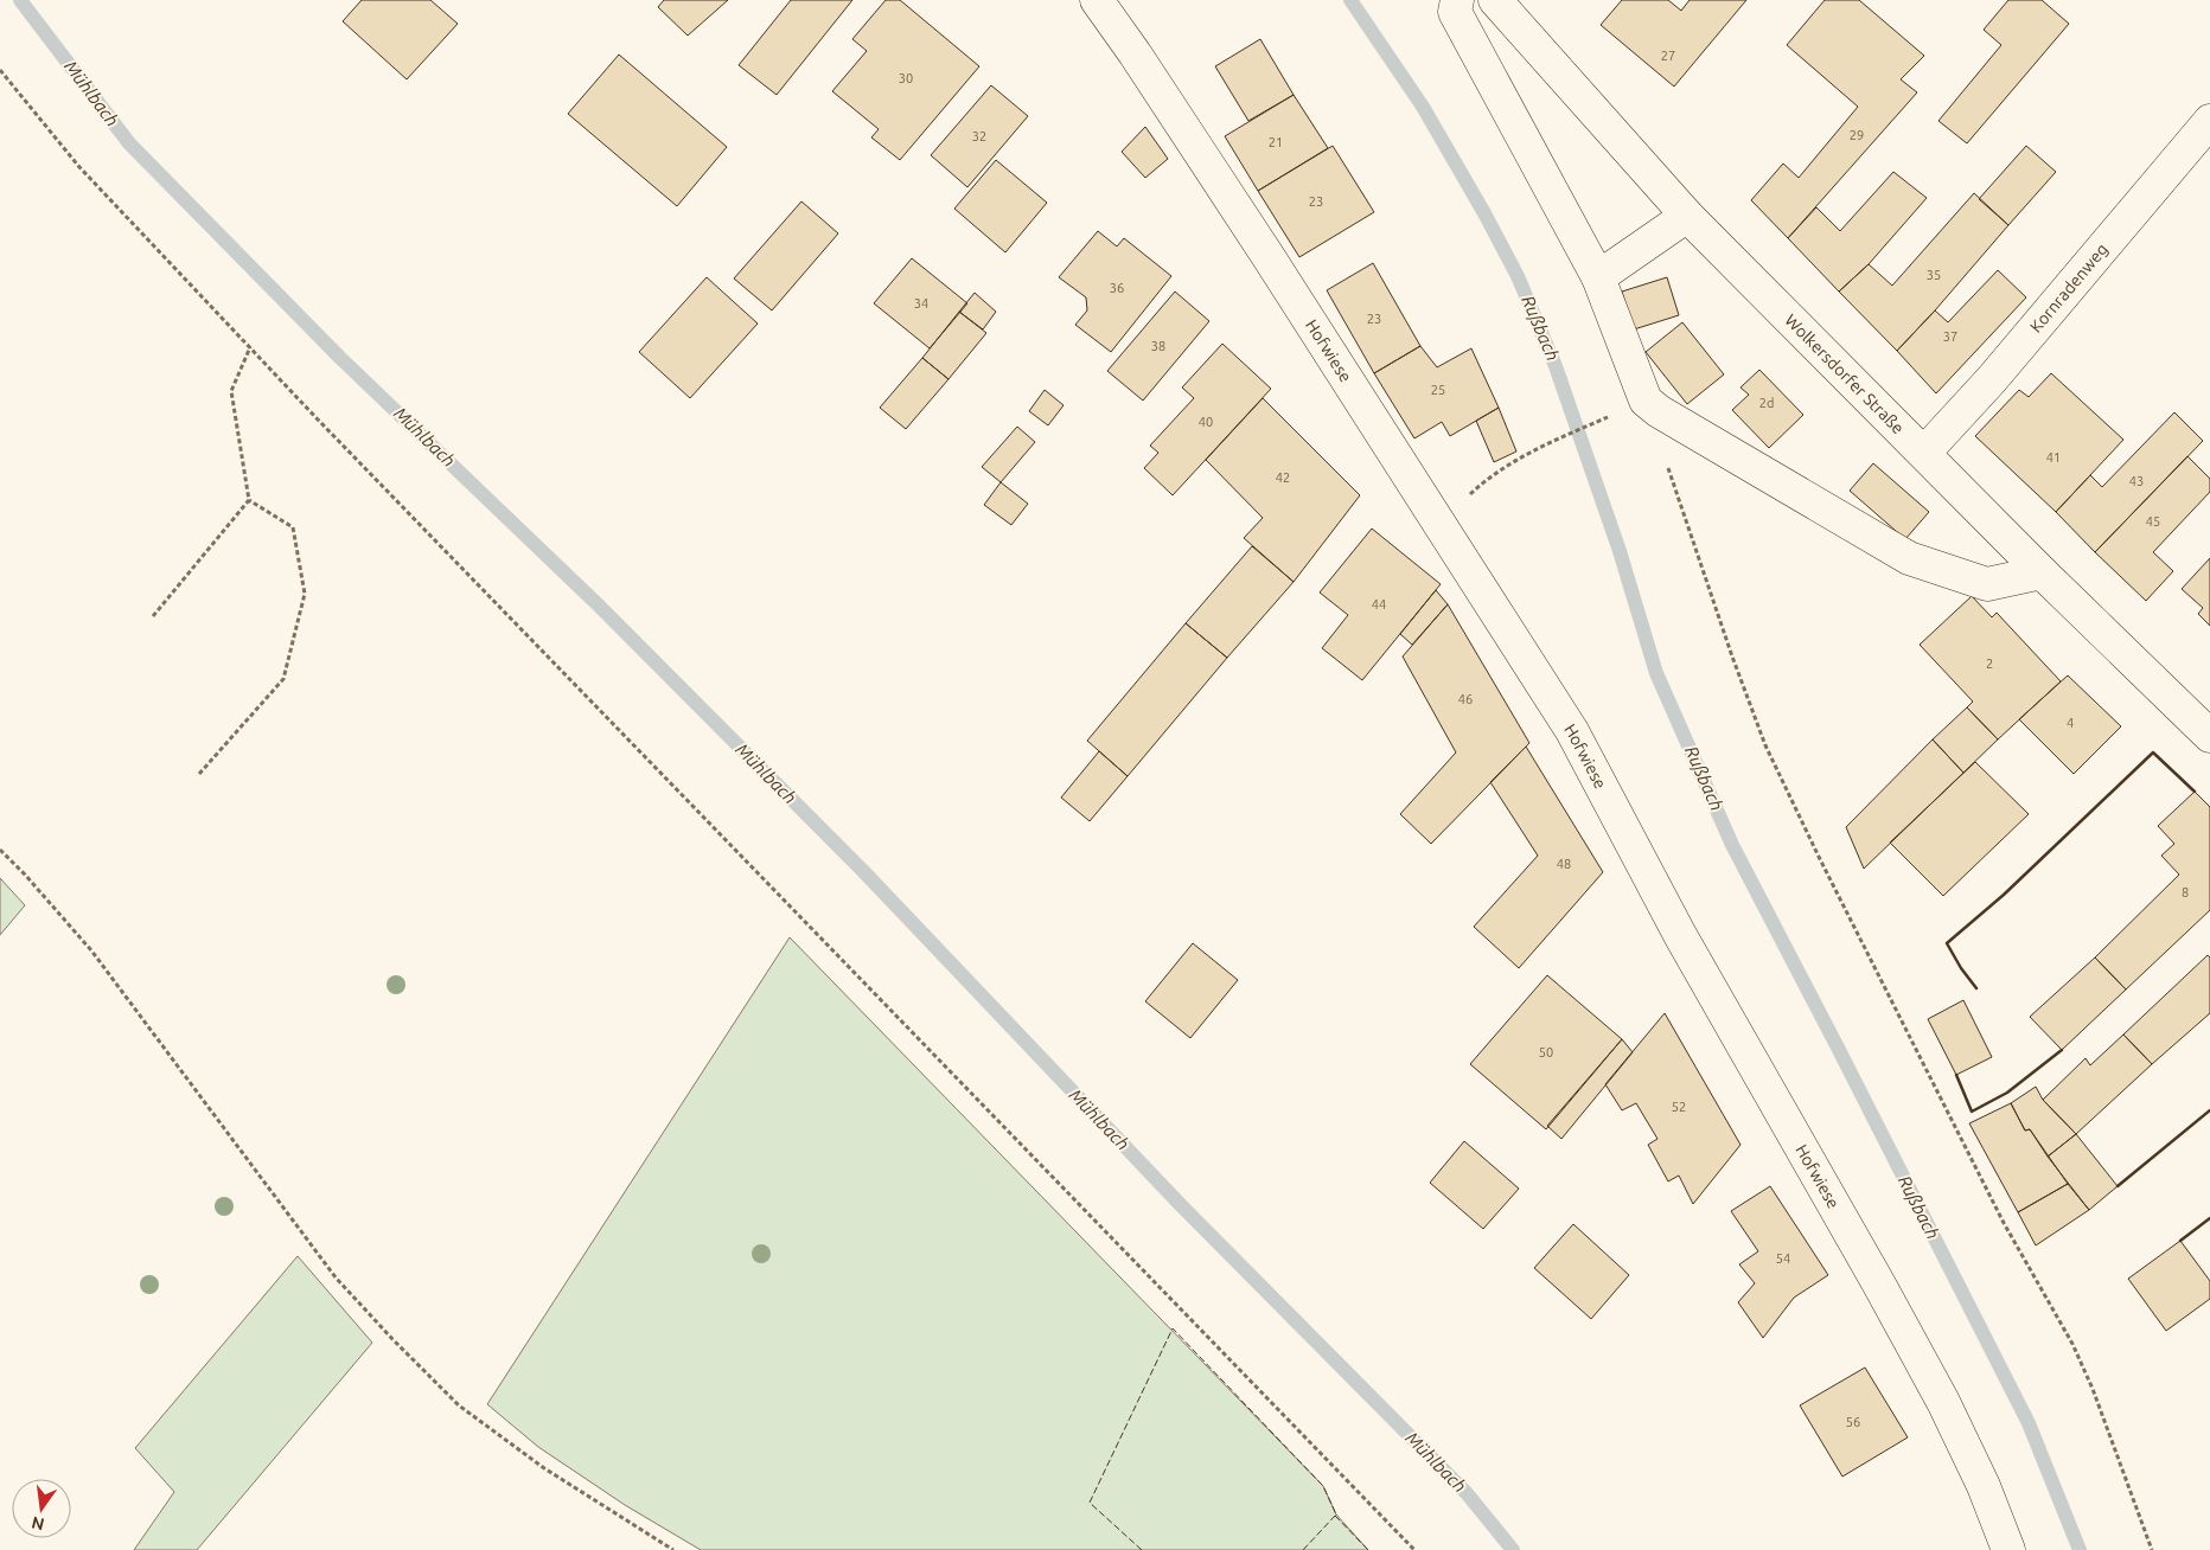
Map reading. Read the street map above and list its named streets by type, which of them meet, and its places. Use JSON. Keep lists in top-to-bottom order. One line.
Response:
{"streets":{"street":["Kornradenweg","Hofwiese","Wolkersdorfer Straße"]},"crossings":[["Kornradenweg","Wolkersdorfer Straße"]],"water":["Mühlbach","Rußbach"],"house_numbers":["27","30","29","32","21","23","35","36","34","23","37","38","25","2d","40","41","42","43","45","44","2","46","4","48","8","50","52","54","56"],"north":"bottom"}
